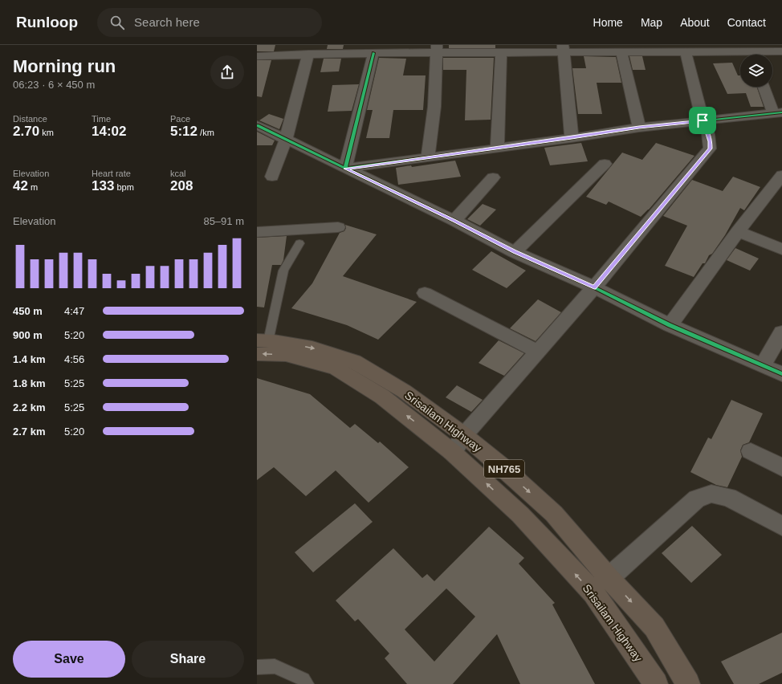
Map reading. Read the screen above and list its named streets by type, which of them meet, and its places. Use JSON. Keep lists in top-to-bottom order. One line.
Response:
{"streets":{"highway":["Srisailam Highway","NH765"]},"page":{"header":"Runloop","search":"Search here","nav":["Home","Map","About","Contact"],"heading":["Morning run","06:23 · 6 × 450 m"],"stats":[["Distance","2.70 km"],["Time","14:02"],["Pace","5:12 /km"],["Elevation","42 m"],["Heart rate","133 bpm"],["kcal","208"]],"chart":["Elevation","85–91 m"],"list":[{"name":"450 m","note":"4:47"},{"name":"900 m","note":"5:20"},{"name":"1.4 km","note":"4:56"},{"name":"1.8 km","note":"5:25"},{"name":"2.2 km","note":"5:25"},{"name":"2.7 km","note":"5:20"}],"buttons":["Save","Share"]}}
